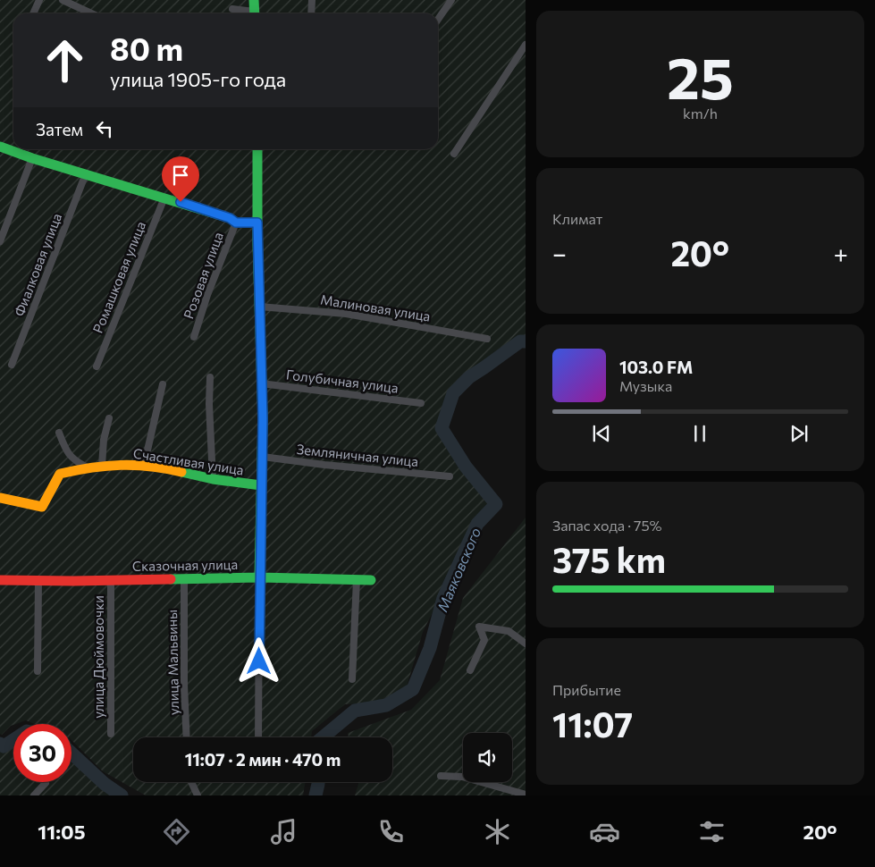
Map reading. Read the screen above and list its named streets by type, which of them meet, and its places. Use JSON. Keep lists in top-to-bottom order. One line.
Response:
{"streets":{"street":["Фиалковая улица","Розовая улица","Ромашковая улица","Малиновая улица","Голубичная улица","Земляничная улица","Счастливая улица","Сказочная улица","улица Дюймовочки","улица Мальвины"]},"crossings":[["Сказочная улица","улица Дюймовочки"],["Сказочная улица","улица Мальвины"]],"water":["Маяковского"],"page":{"tile":[["25","km/h"],"Климат",["Запас хода · 75%","375 km"],["Прибытие","11:07"]],"turn":["80 m","улица 1905-го года"],"then":"Затем","heat":["−","20°","+"],"song":["103.0 FM","Музыка"],"limit":"30","trip":"11:07 · 2 мин · 470 m","tabs":["11:05","20°"]}}
